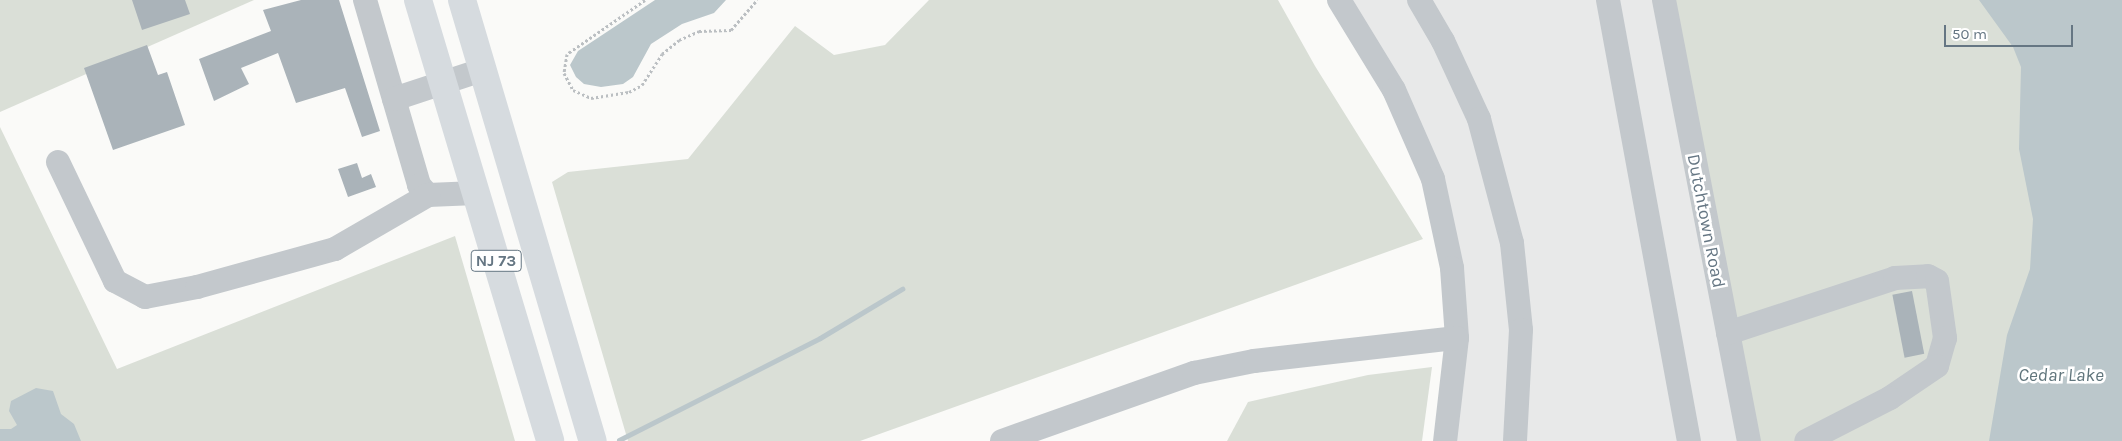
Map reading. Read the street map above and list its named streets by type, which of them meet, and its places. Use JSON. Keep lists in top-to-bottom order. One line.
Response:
{"streets":{"highway":["NJ 73"],"street":["Dutchtown Road"]},"water":["Cedar Lake"],"scale_bar":"50 m"}
